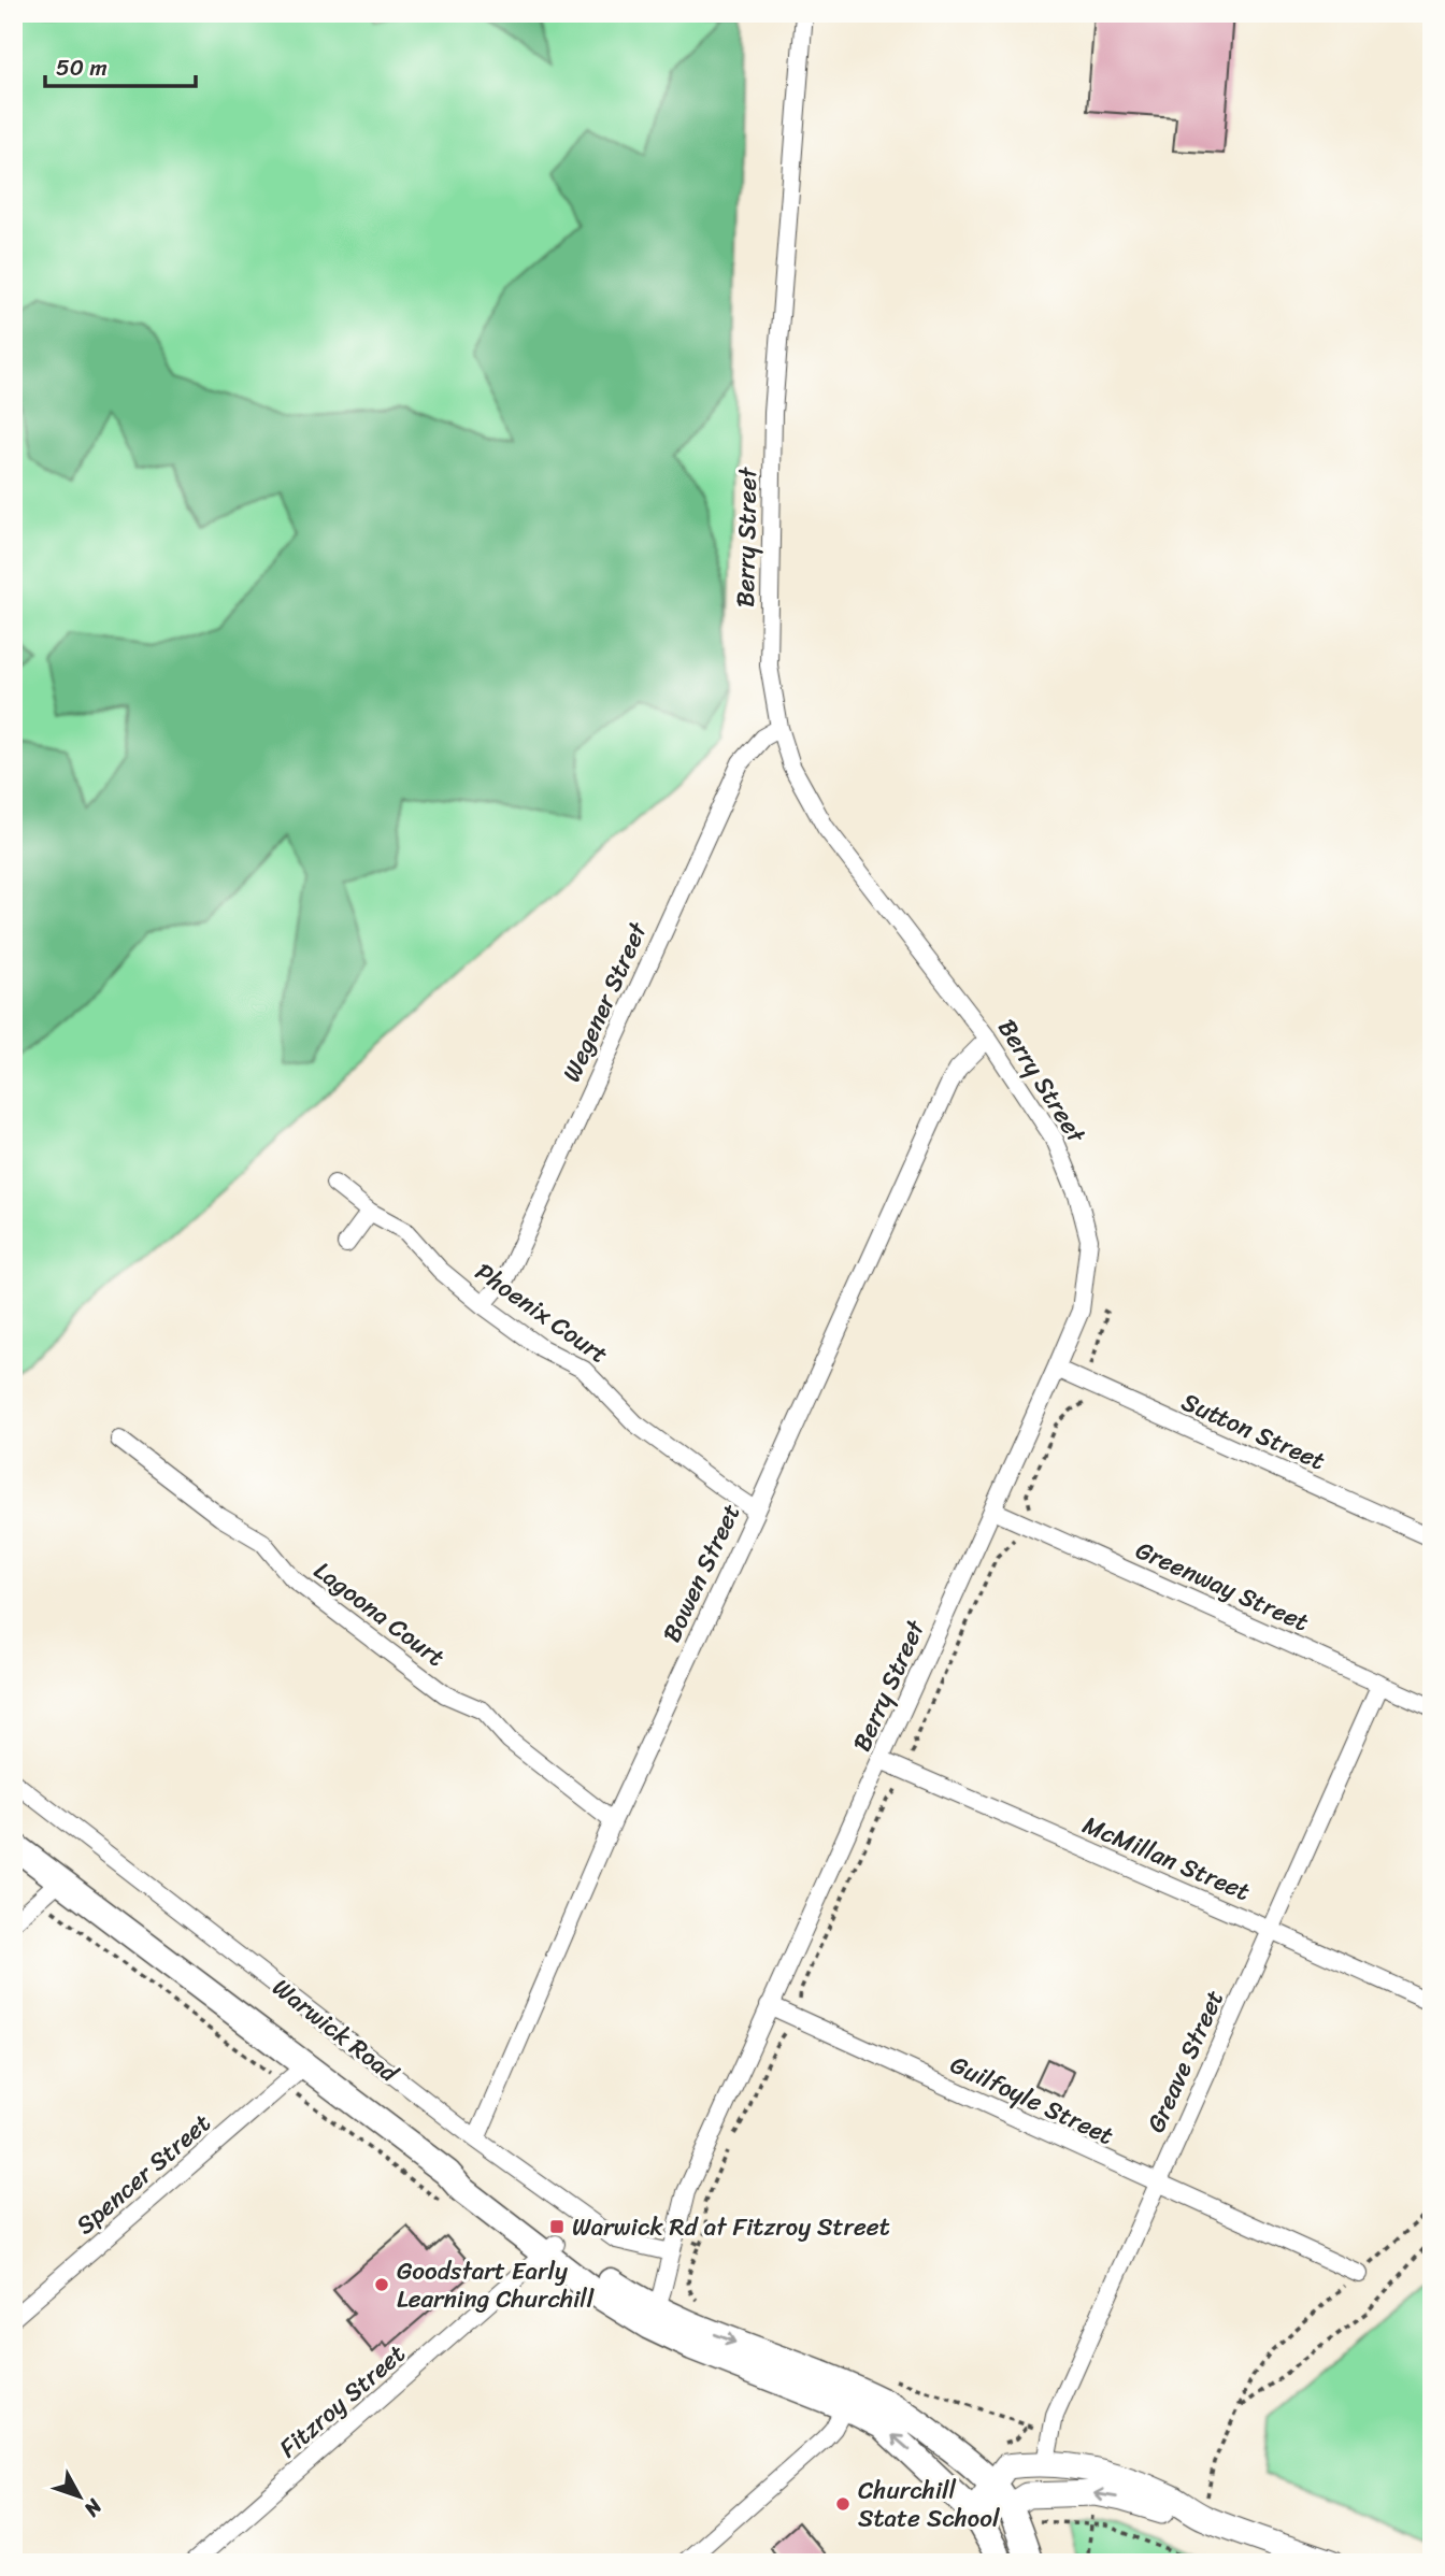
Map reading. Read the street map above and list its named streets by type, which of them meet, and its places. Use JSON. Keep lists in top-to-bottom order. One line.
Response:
{"streets":{"main road":["Warwick Road"],"street":["Berry Street","Wegener Street","Phoenix Court","Sutton Street","Bowen Street","Greenway Street","Lagoona Court","McMillan Street","Greave Street","Guilfoyle Street","Spencer Street","Fitzroy Street"]},"crossings":[["Berry Street","Wegener Street"],["Berry Street","Sutton Street"],["Berry Street","Bowen Street"],["Berry Street","Greenway Street"],["Berry Street","McMillan Street"],["Berry Street","Warwick Road"],["Berry Street","Guilfoyle Street"],["Wegener Street","Phoenix Court"],["Phoenix Court","Bowen Street"],["Bowen Street","Lagoona Court"],["Bowen Street","Warwick Road"],["Greenway Street","Greave Street"],["McMillan Street","Greave Street"],["Warwick Road","Spencer Street"],["Warwick Road","Fitzroy Street"],["Greave Street","Guilfoyle Street"]],"places":{"transit":["Warwick Rd at Fitzroy Street"],"other":["Goodstart Early Learning Churchill","Churchill State School"]},"scale_bar":"50 m","north":"bottom right"}
